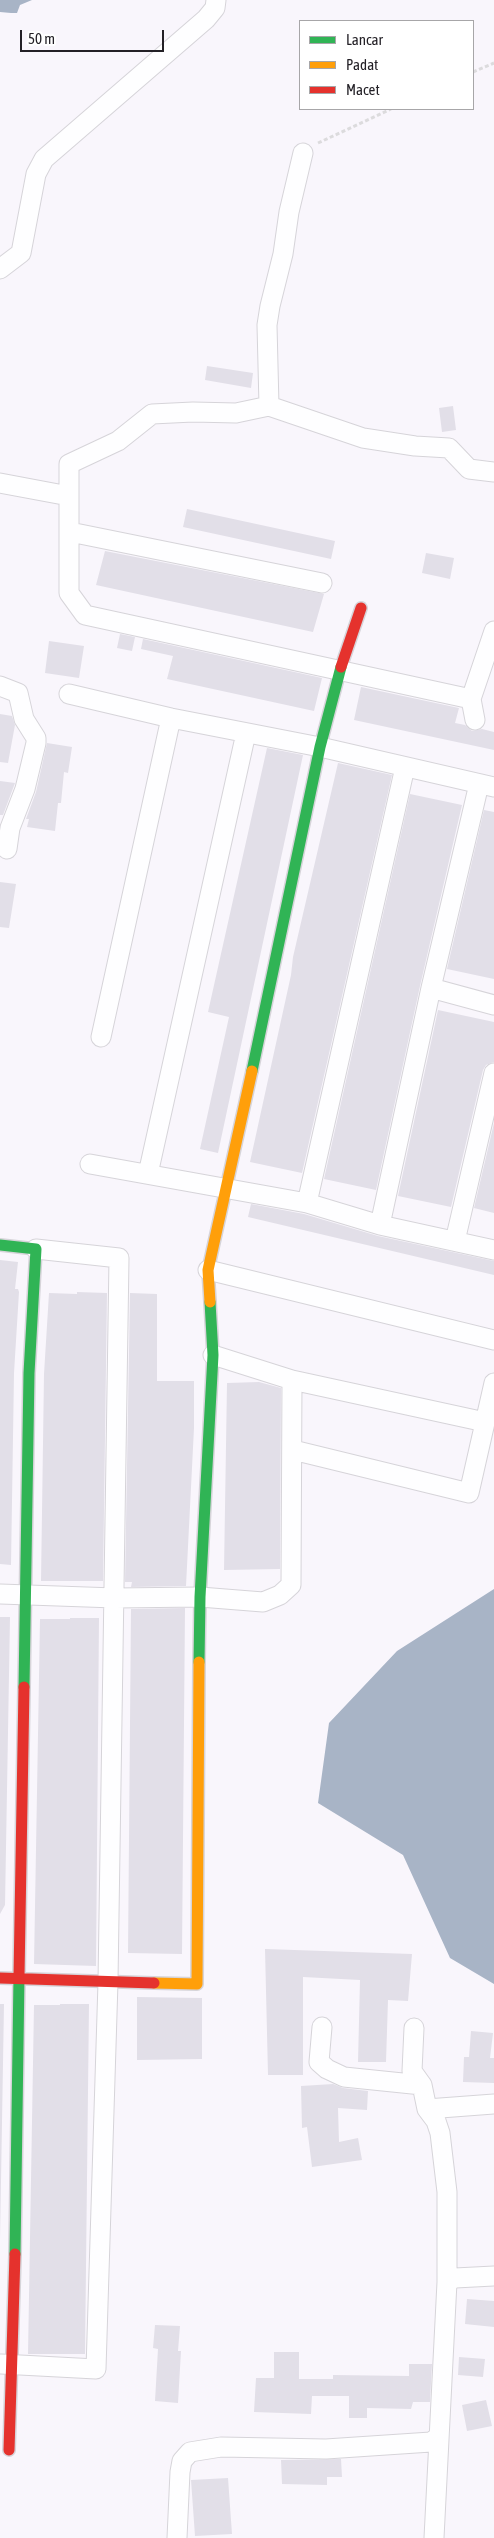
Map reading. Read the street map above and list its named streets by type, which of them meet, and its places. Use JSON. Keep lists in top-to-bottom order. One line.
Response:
{"legend":["Lancar","Padat","Macet"],"scale_bar":"50 m"}
